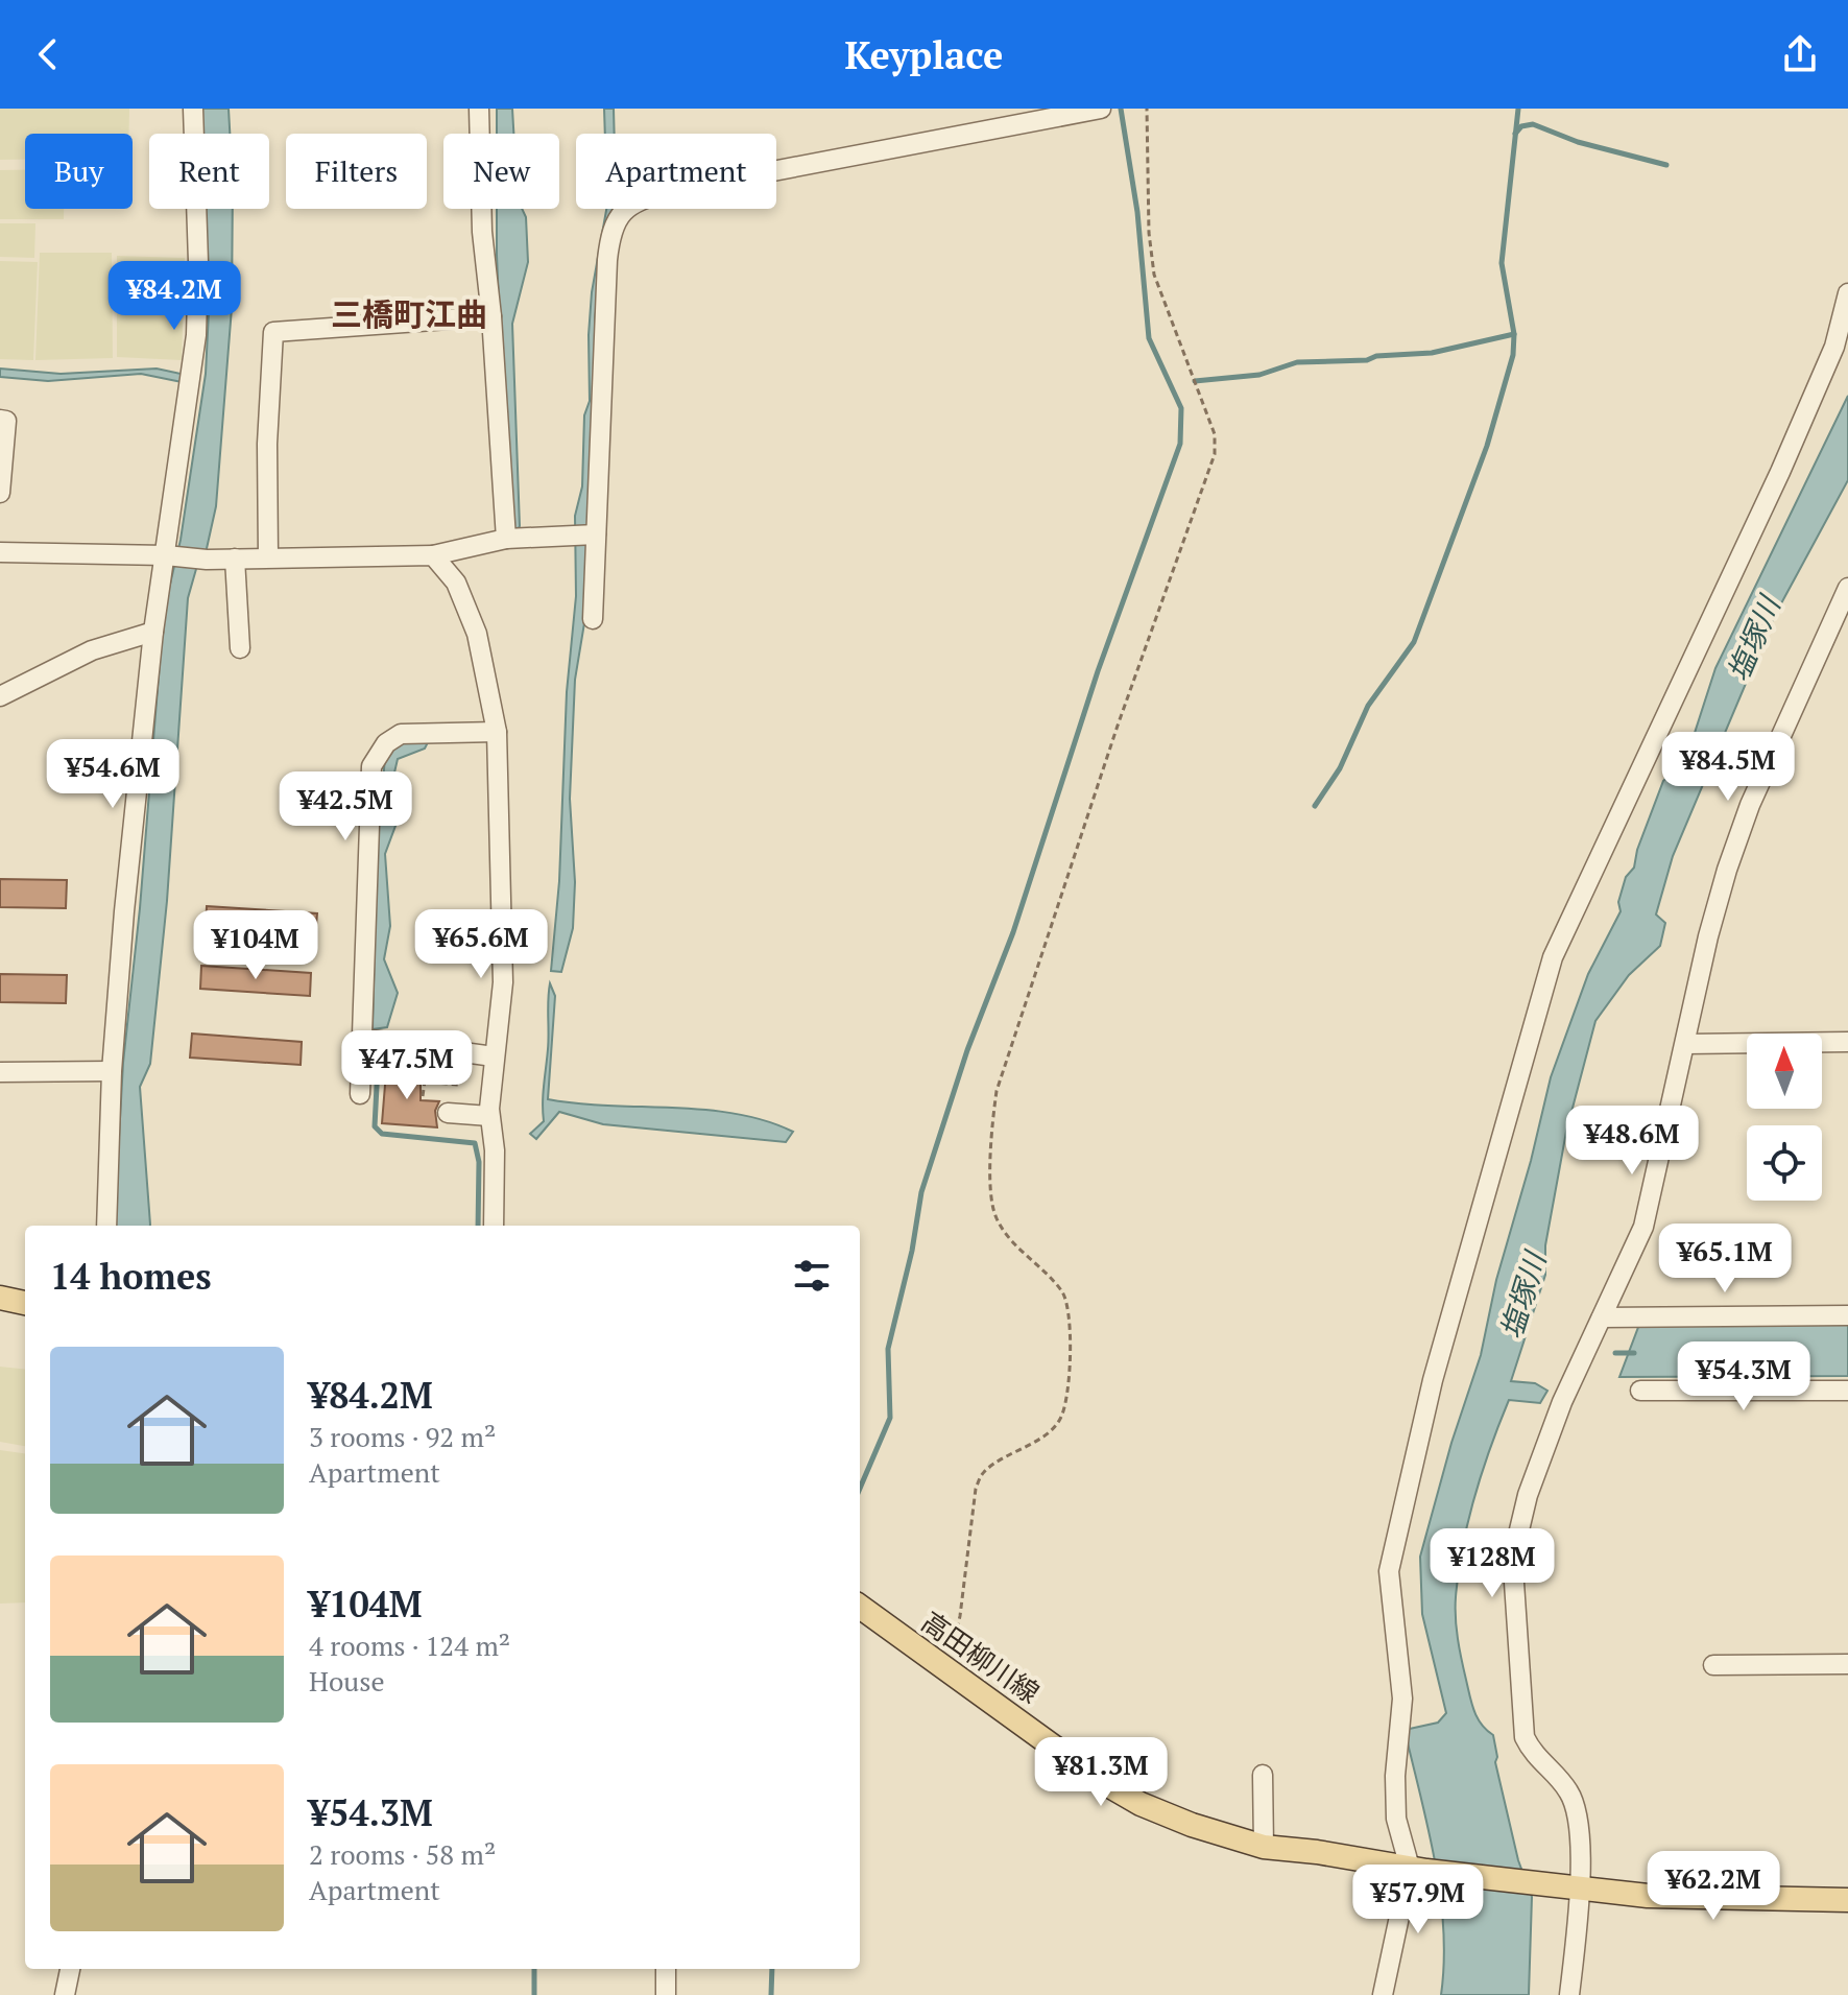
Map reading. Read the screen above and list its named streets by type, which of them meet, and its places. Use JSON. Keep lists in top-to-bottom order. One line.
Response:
{"streets":{"main road":["高田柳川線"]},"districts":["三橋町江曲"],"water":["塩塚川"],"north":"top","page":{"header":"Keyplace","chip":["Buy","Rent","Filters","New","Apartment"],"price":["¥84.2M","¥84.5M","¥54.6M","¥42.5M","¥65.6M","¥104M","¥47.5M","¥48.6M","¥65.1M","¥54.3M","¥128M","¥81.3M","¥62.2M","¥57.9M"],"heading":"14 homes","list":[{"name":"¥84.2M","note":"3 rooms · 92 m² · Apartment"},{"name":"¥104M","note":"4 rooms · 124 m² · House"},{"name":"¥54.3M","note":"2 rooms · 58 m² · Apartment"}]}}
